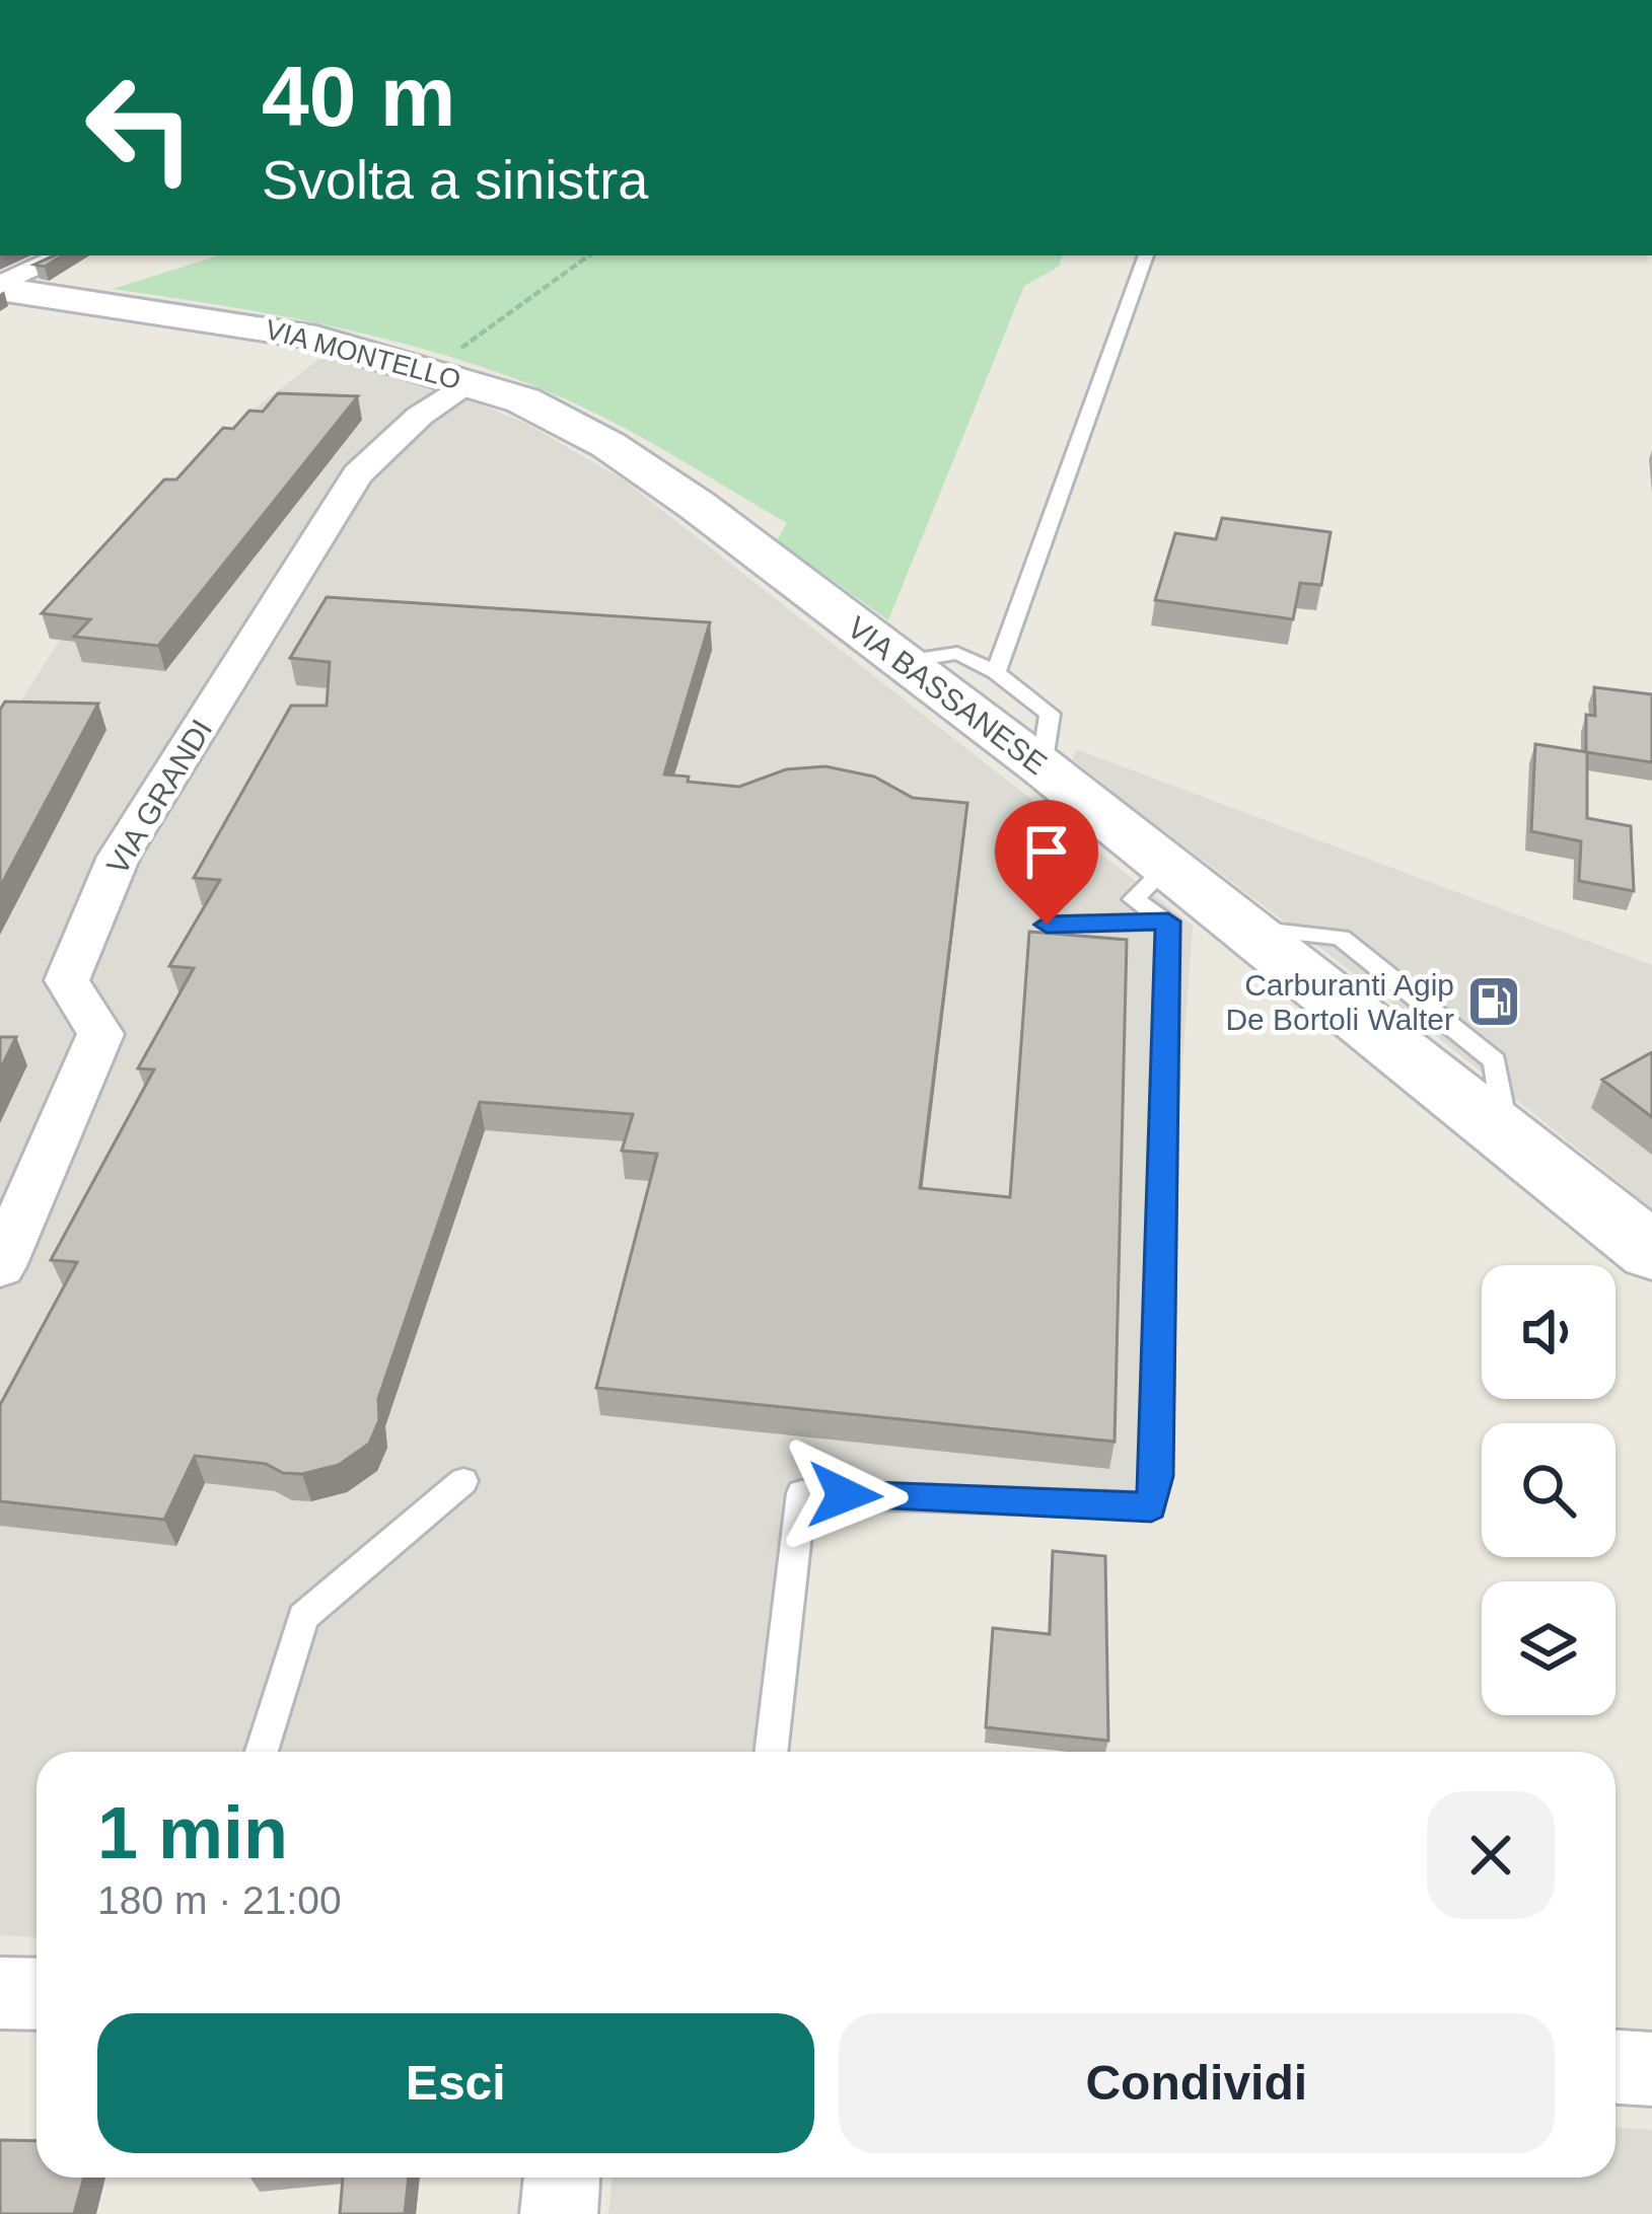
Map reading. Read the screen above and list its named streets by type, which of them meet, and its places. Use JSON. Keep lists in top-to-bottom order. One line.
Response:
{"streets":{"main road":["VIA MONTELLO","VIA BASSANESE"],"street":["VIA GRANDI"]},"crossings":[["VIA MONTELLO","VIA BASSANESE"],["VIA MONTELLO","VIA GRANDI"]],"places":{"fuel station":["Carburanti Agip De Bortoli Walter"]},"page":{"turn":["40 m","Svolta a sinistra"],"heading":["1 min","180 m · 21:00"],"buttons":["Esci","Condividi"]}}
